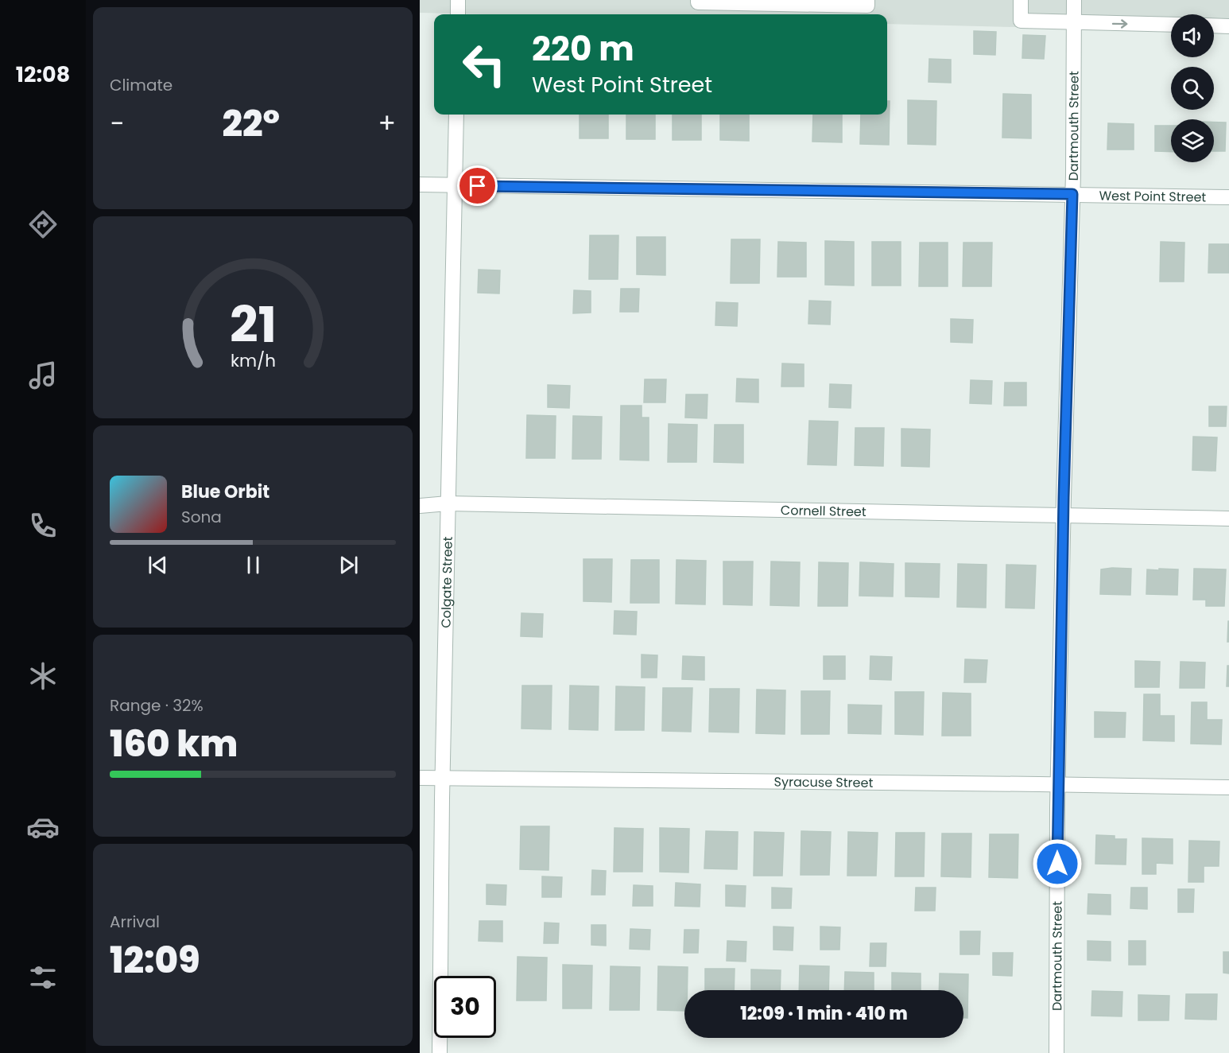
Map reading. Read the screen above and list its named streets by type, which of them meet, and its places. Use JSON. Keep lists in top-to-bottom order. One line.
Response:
{"streets":{"street":["Dartmouth Street","West Point Street","Cornell Street","Colgate Street","Syracuse Street"]},"crossings":[["Dartmouth Street","West Point Street"],["Dartmouth Street","Cornell Street"],["Dartmouth Street","Syracuse Street"],["West Point Street","Colgate Street"],["Cornell Street","Colgate Street"],["Colgate Street","Syracuse Street"]],"page":{"tabs":"12:08","tile":["Climate",["Range · 32%","160 km"],["Arrival","12:09"]],"turn":["220 m","West Point Street"],"heat":["−","22°","+"],"song":["Blue Orbit","Sona"],"limit":"30","trip":"12:09 · 1 min · 410 m","gauge":["21","km/h"]}}
